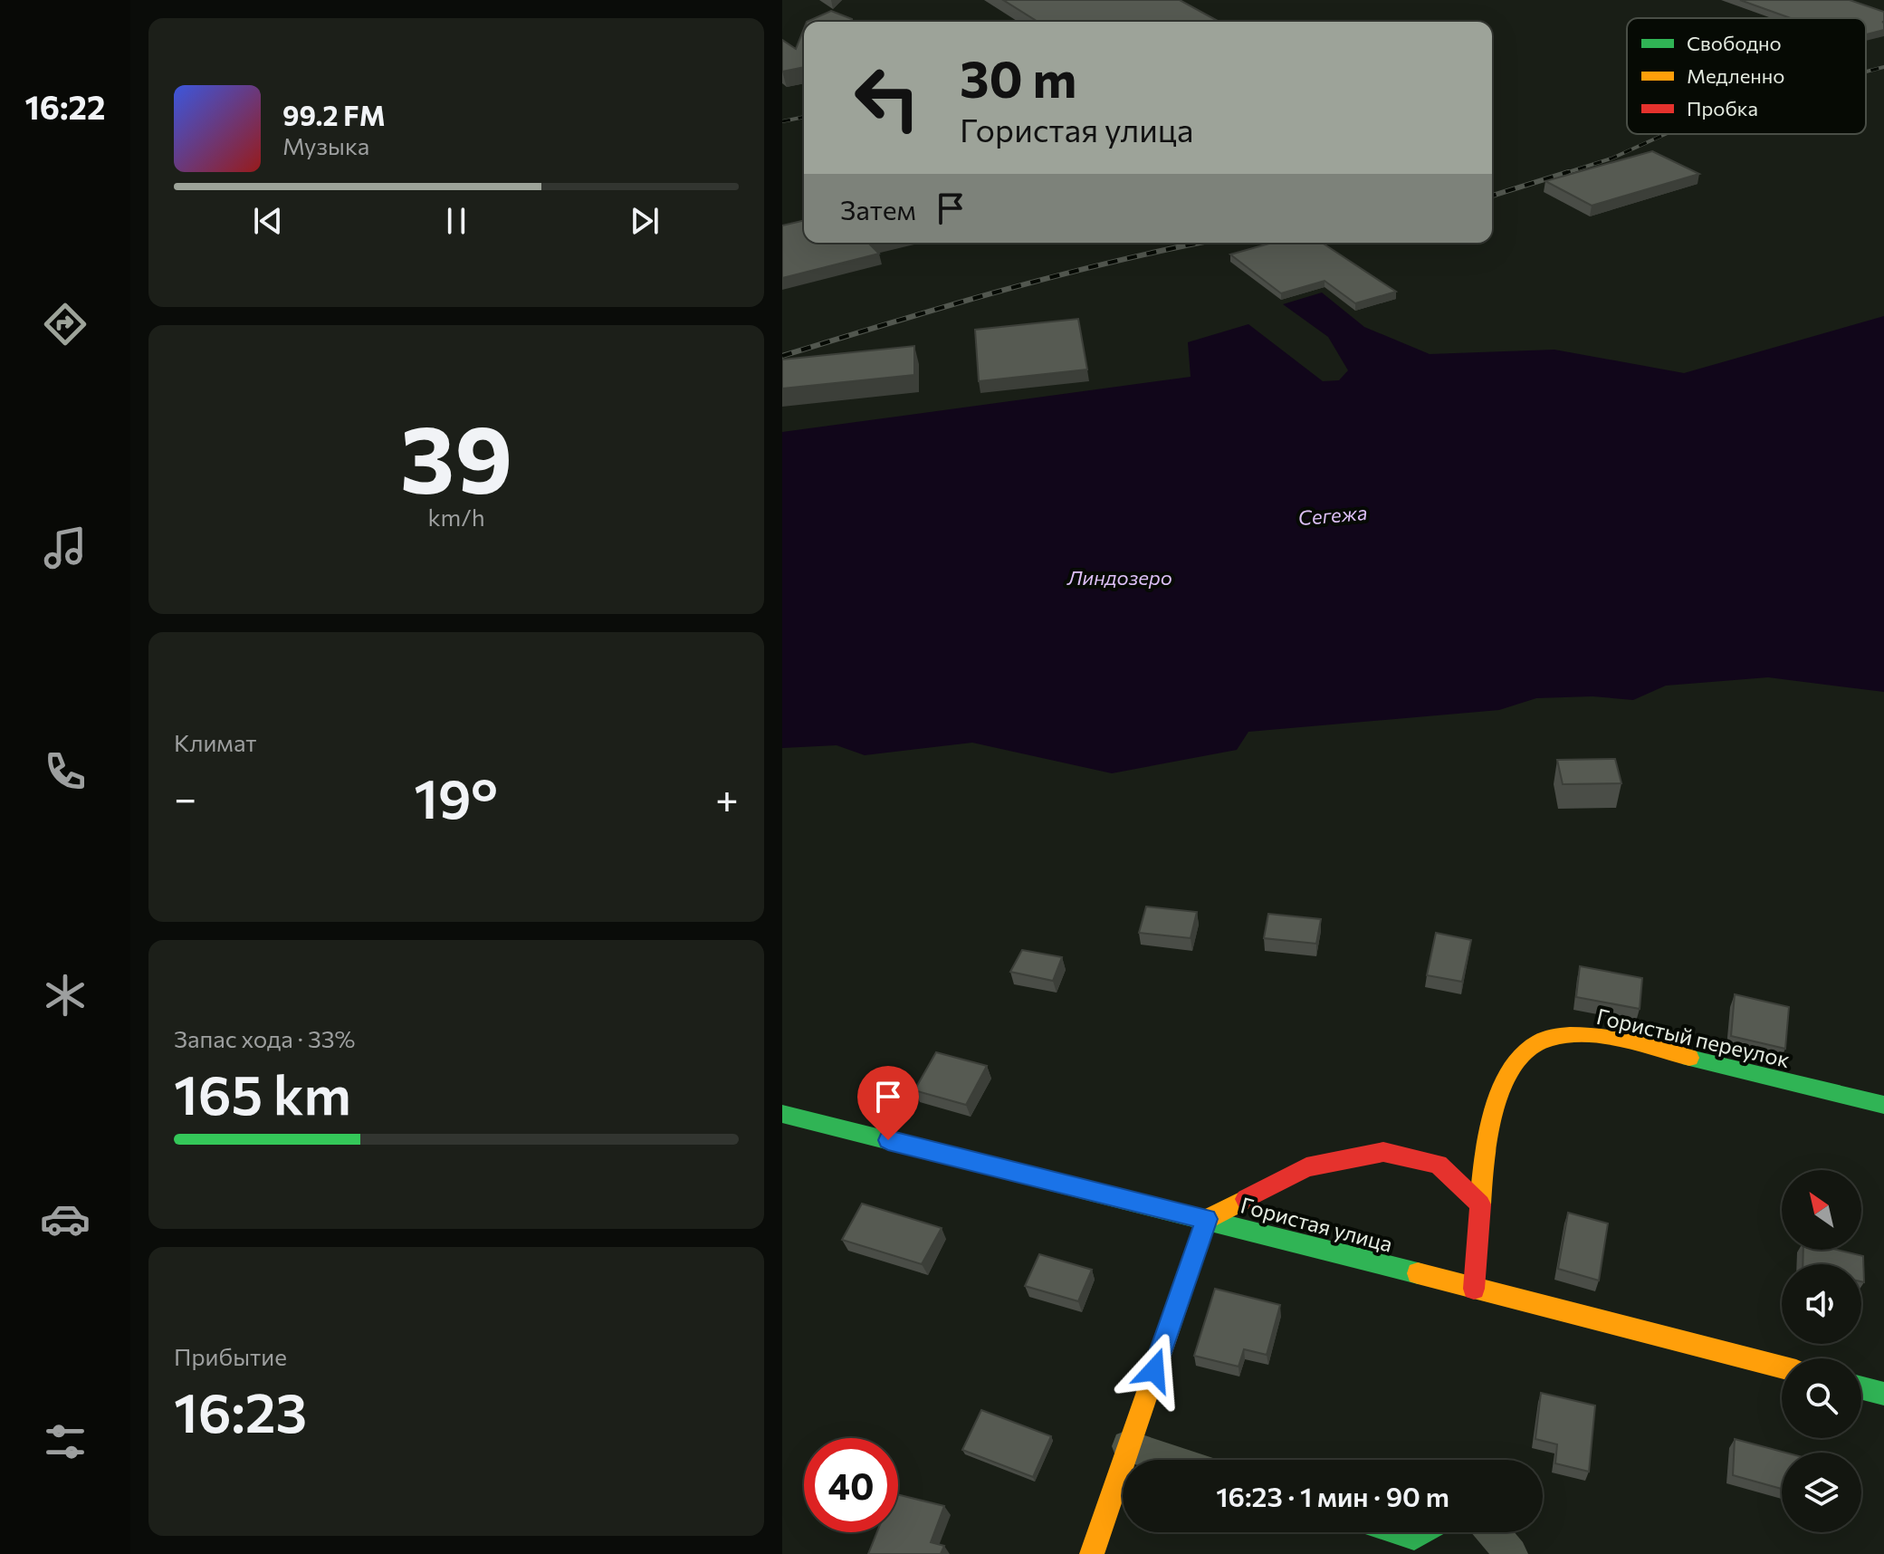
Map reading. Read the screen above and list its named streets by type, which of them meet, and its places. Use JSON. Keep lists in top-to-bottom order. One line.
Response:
{"streets":{"street":["Гористый переулок","Гористая улица"]},"crossings":[["Гористый переулок","Гористая улица"]],"water":["Сегежа","Линдозеро"],"legend":["Свободно","Медленно","Пробка"],"north":"top left","page":{"tabs":"16:22","turn":["30 m","Гористая улица"],"song":["99.2 FM","Музыка"],"then":"Затем","tile":[["39","km/h"],"Климат",["Запас хода · 33%","165 km"],["Прибытие","16:23"]],"heat":["−","19°","+"],"limit":"40","trip":"16:23 · 1 мин · 90 m"}}
